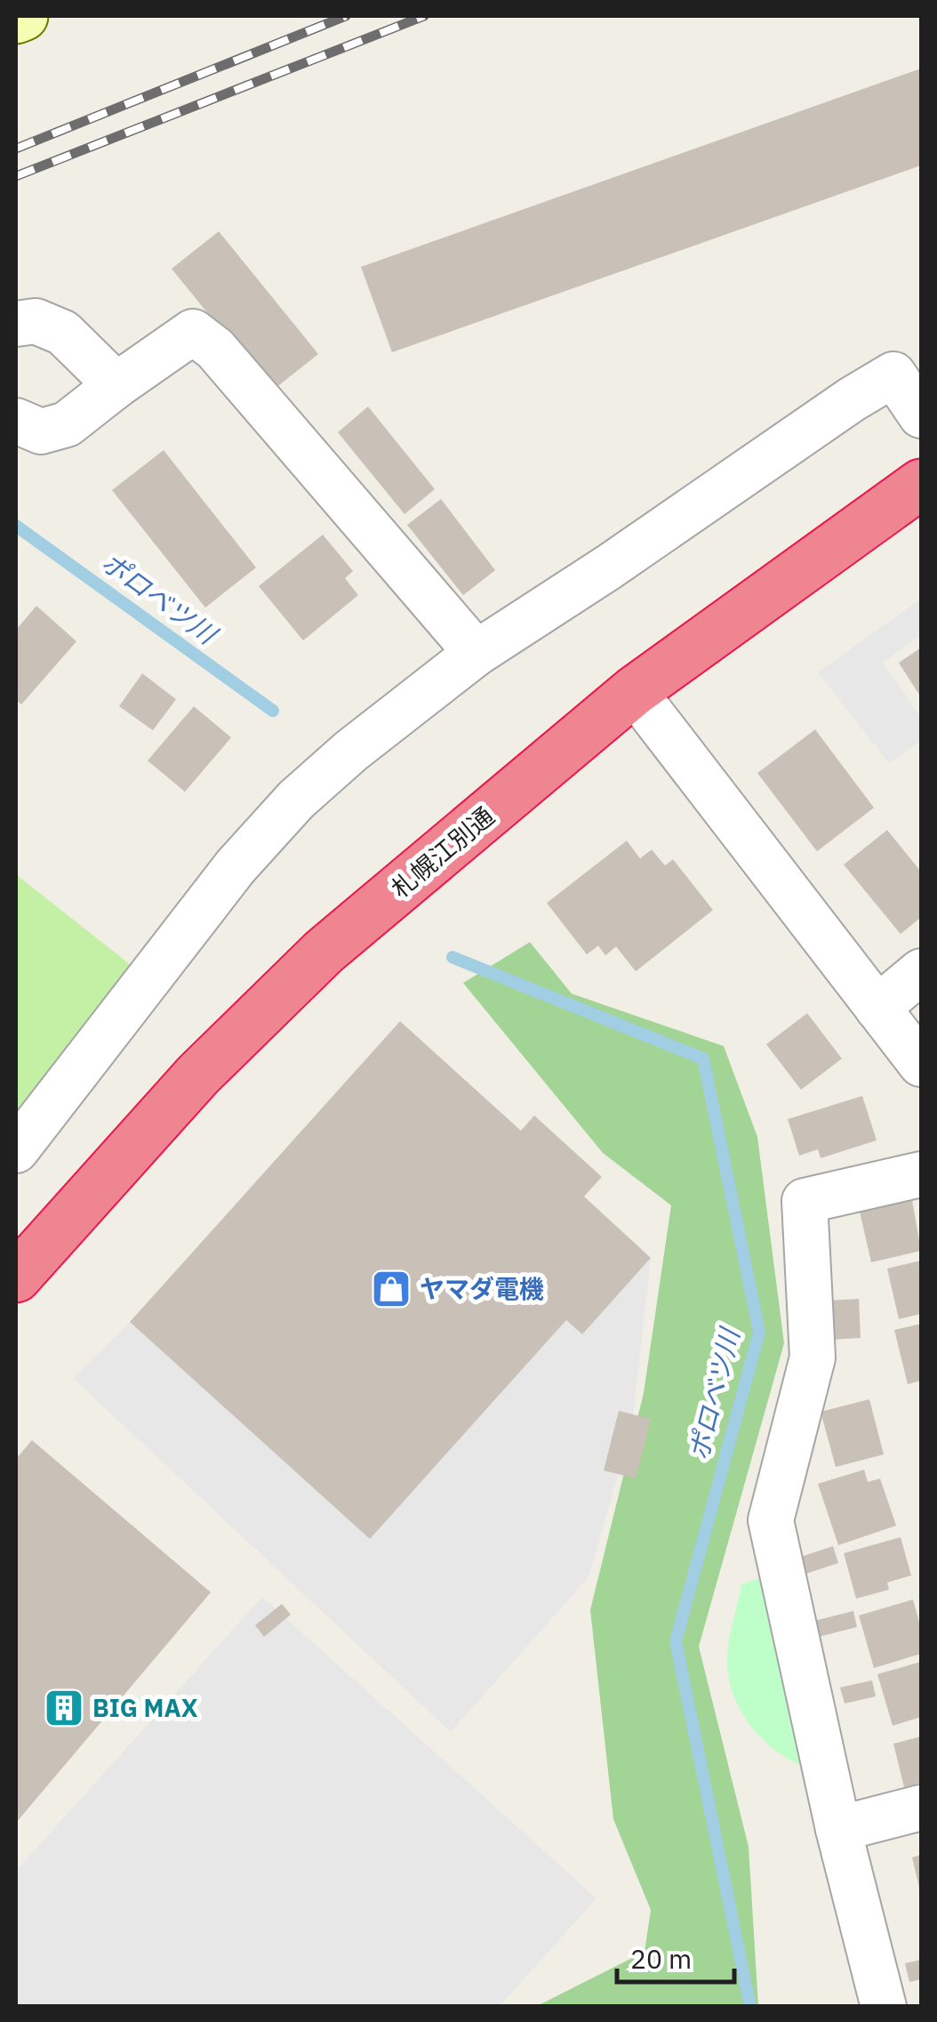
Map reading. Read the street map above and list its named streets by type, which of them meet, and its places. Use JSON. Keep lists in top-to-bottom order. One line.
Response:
{"streets":{"highway":["札幌江別通"]},"water":["ポロベツ川"],"places":{"shop":["ヤマダ電機"],"building":["BIG MAX"]},"scale_bar":"20 m"}
